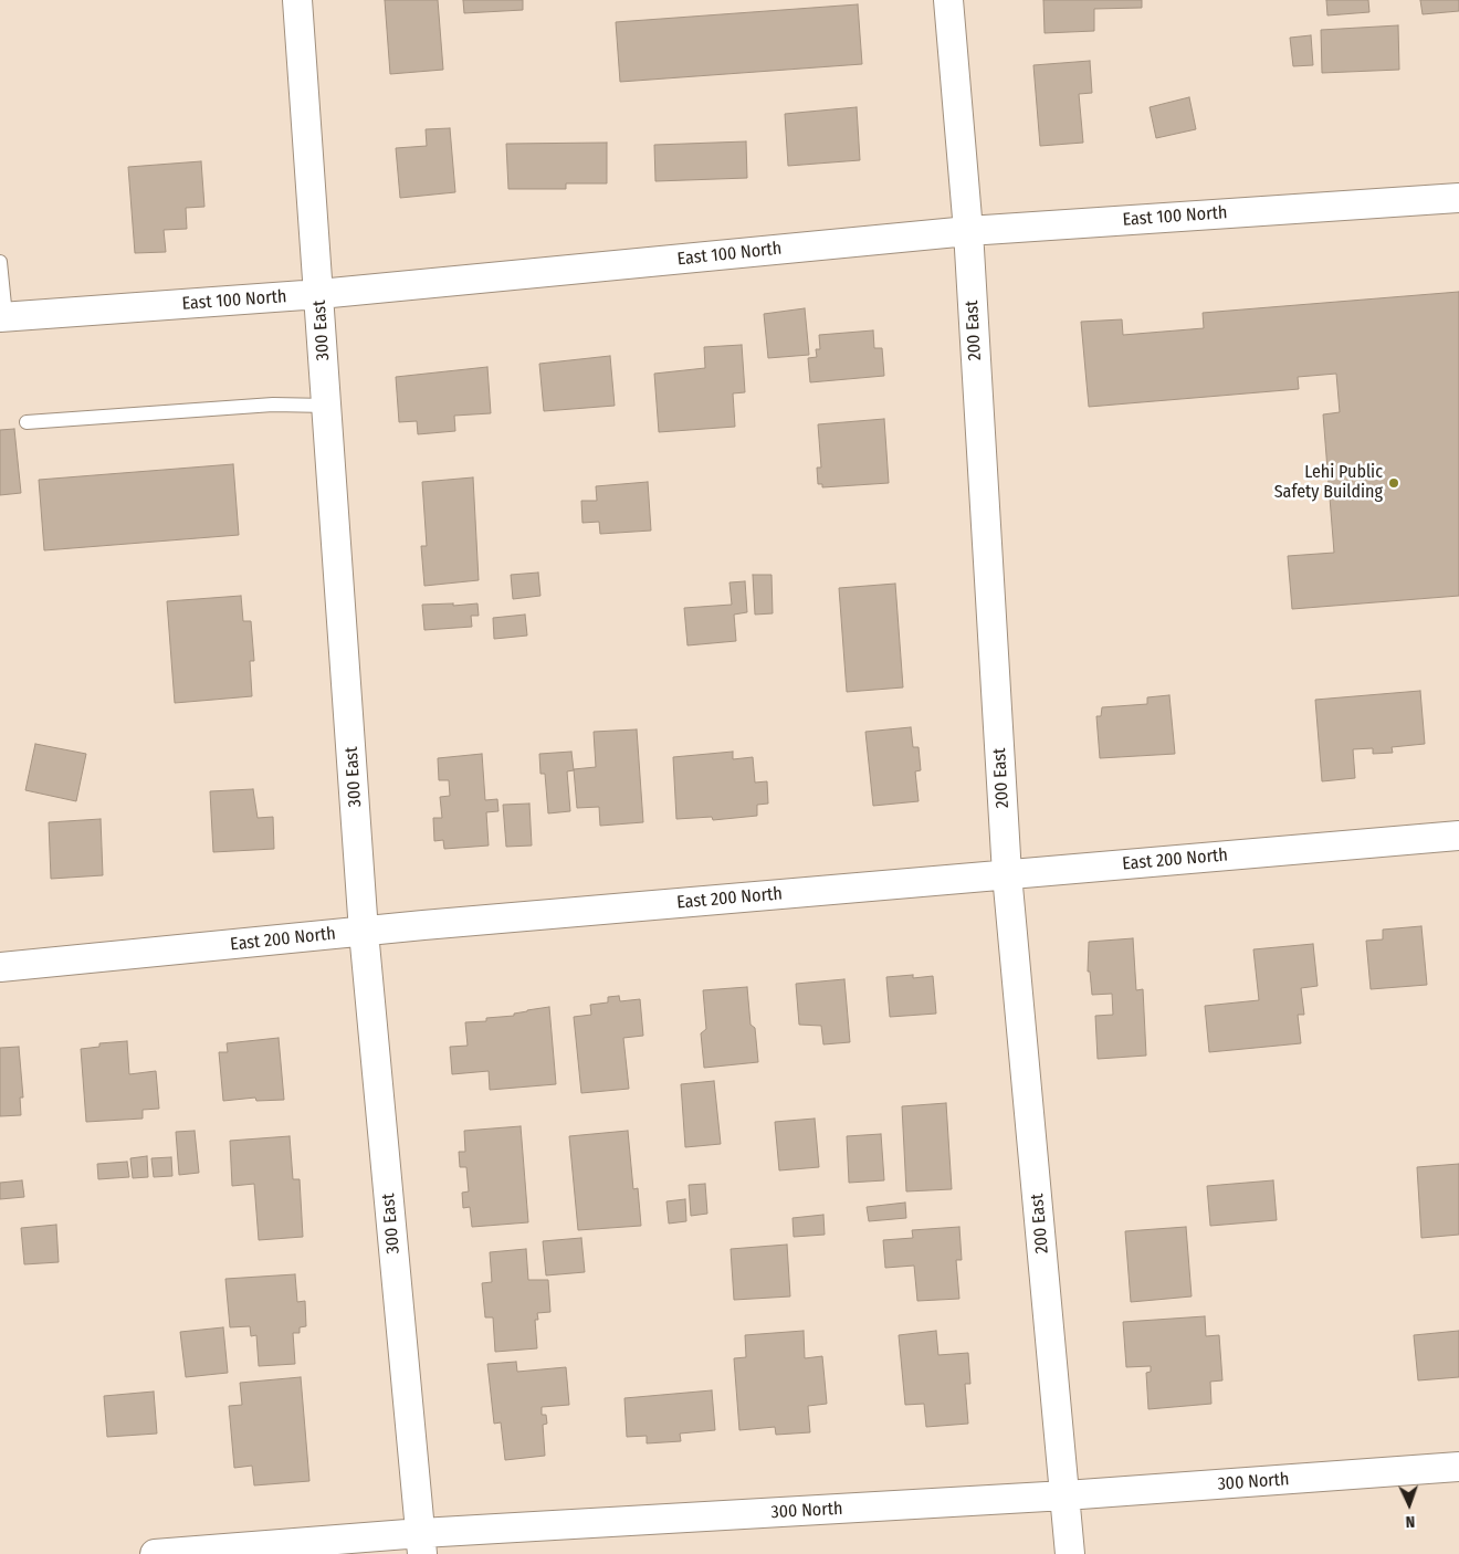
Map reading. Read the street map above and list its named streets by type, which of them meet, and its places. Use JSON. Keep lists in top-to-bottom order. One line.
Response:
{"streets":{"street":["East 100 North","300 East","200 East","East 200 North","300 North"]},"crossings":[["East 100 North","300 East"],["East 100 North","200 East"],["300 East","East 200 North"],["300 East","300 North"],["200 East","East 200 North"],["200 East","300 North"]],"places":["Lehi Public Safety Building"],"north":"bottom"}
